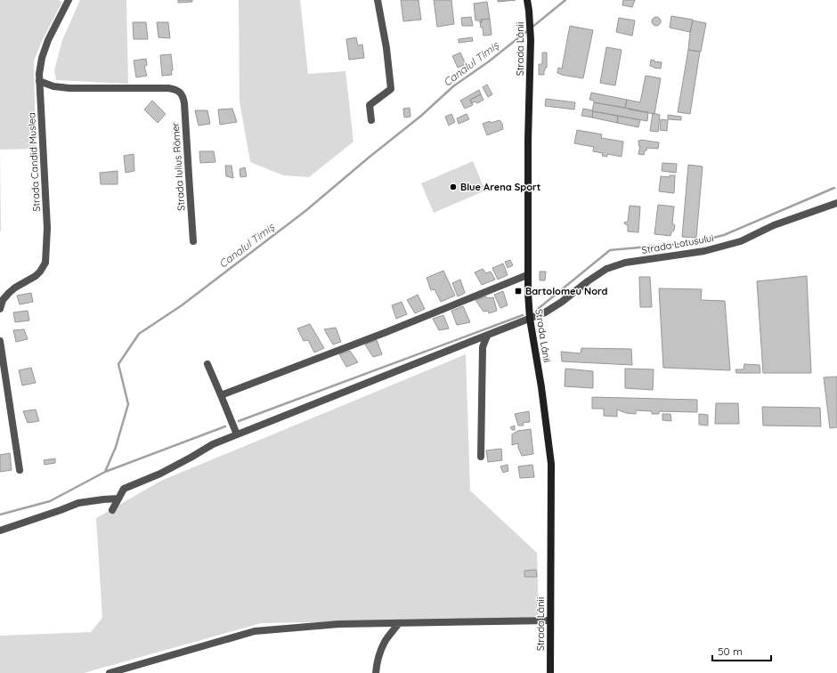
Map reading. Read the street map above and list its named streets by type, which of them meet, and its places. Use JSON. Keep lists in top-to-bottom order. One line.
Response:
{"streets":{"main road":["Strada Lânii"],"street":["Strada Candid Muslea","Strada Iulius Römer","Strada Lotusului"]},"crossings":[["Strada Lânii","Strada Lotusului"],["Strada Candid Muslea","Strada Iulius Römer"]],"water":["Canalul Timiș"],"places":{"other":["Blue Arena Sport"],"transit":["Bartolomeu Nord"]},"scale_bar":"50 m"}
